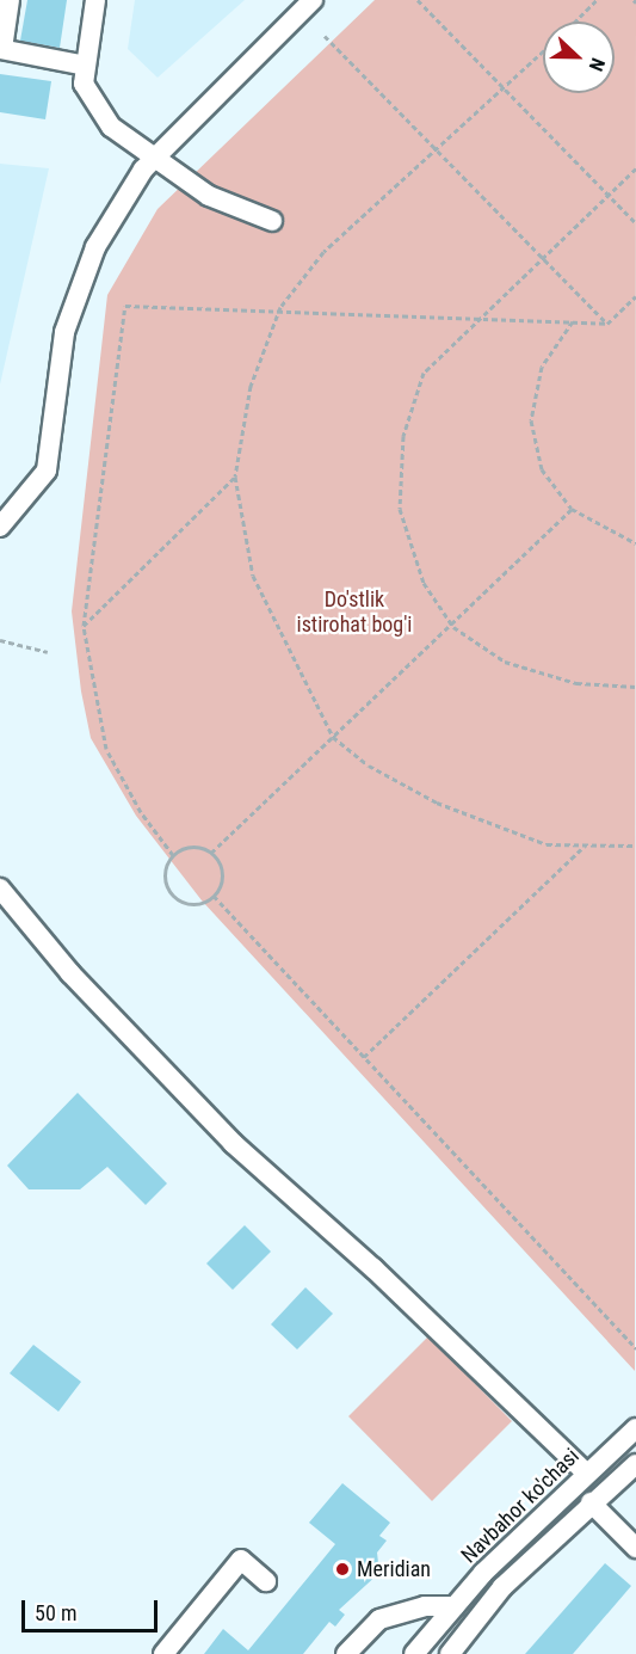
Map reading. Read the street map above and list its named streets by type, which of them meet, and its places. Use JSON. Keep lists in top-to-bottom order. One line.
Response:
{"streets":{"street":["Navbahor ko'chasi"]},"parks":["Do'stlik istirohat bog'i"],"places":["Meridian"],"scale_bar":"50 m","north":"right"}
